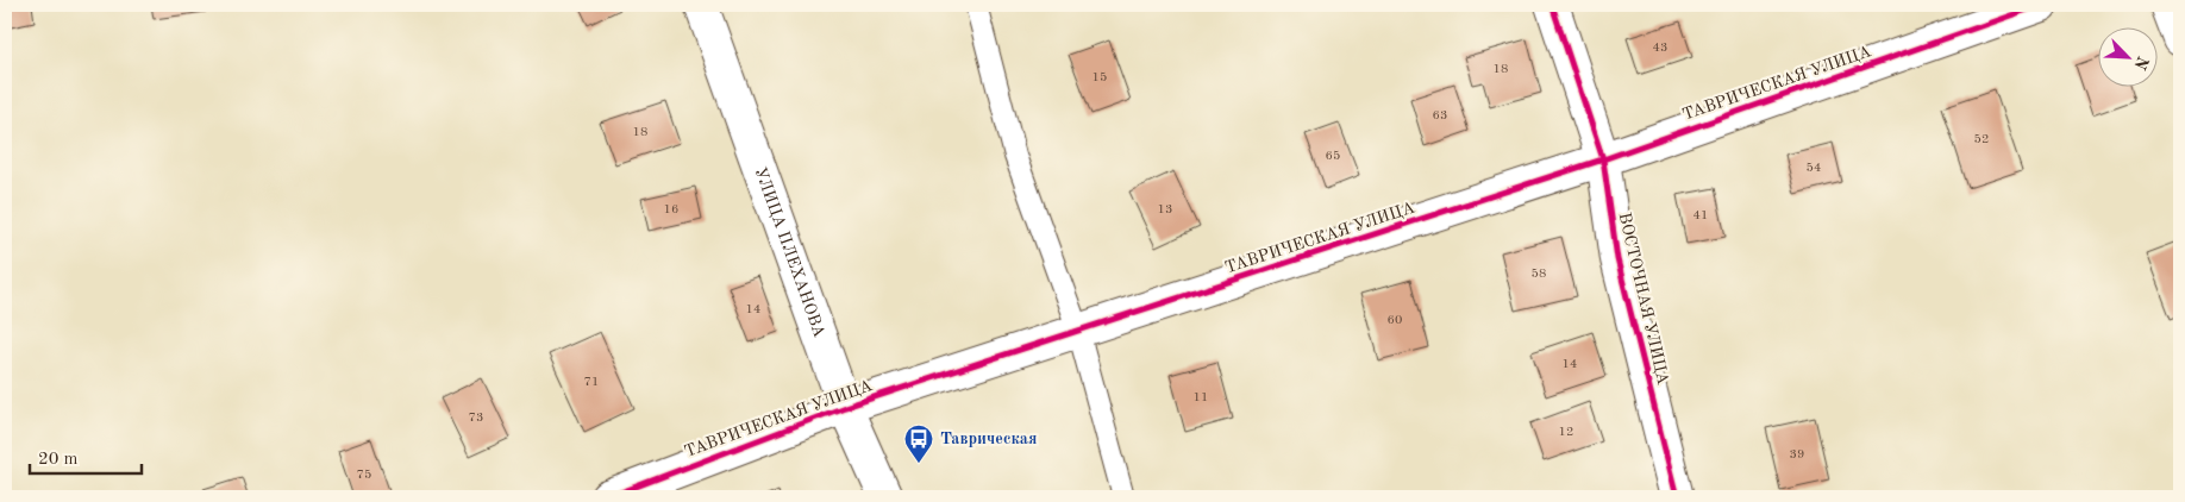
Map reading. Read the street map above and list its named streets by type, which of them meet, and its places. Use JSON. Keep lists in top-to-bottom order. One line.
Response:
{"streets":{"street":["ТАВРИЧЕСКАЯ УЛИЦА","УЛИЦА ПЛЕХАНОВА","ВОСТОЧНАЯ УЛИЦА"]},"crossings":[["ТАВРИЧЕСКАЯ УЛИЦА","УЛИЦА ПЛЕХАНОВА"],["ТАВРИЧЕСКАЯ УЛИЦА","ВОСТОЧНАЯ УЛИЦА"]],"places":{"bus stop":["Таврическая"]},"house_numbers":["43","18","15","63","18","52","65","54","16","13","41","58","14","60","14","71","11","73","12","39","75"],"scale_bar":"20 m","north":"bottom right"}
